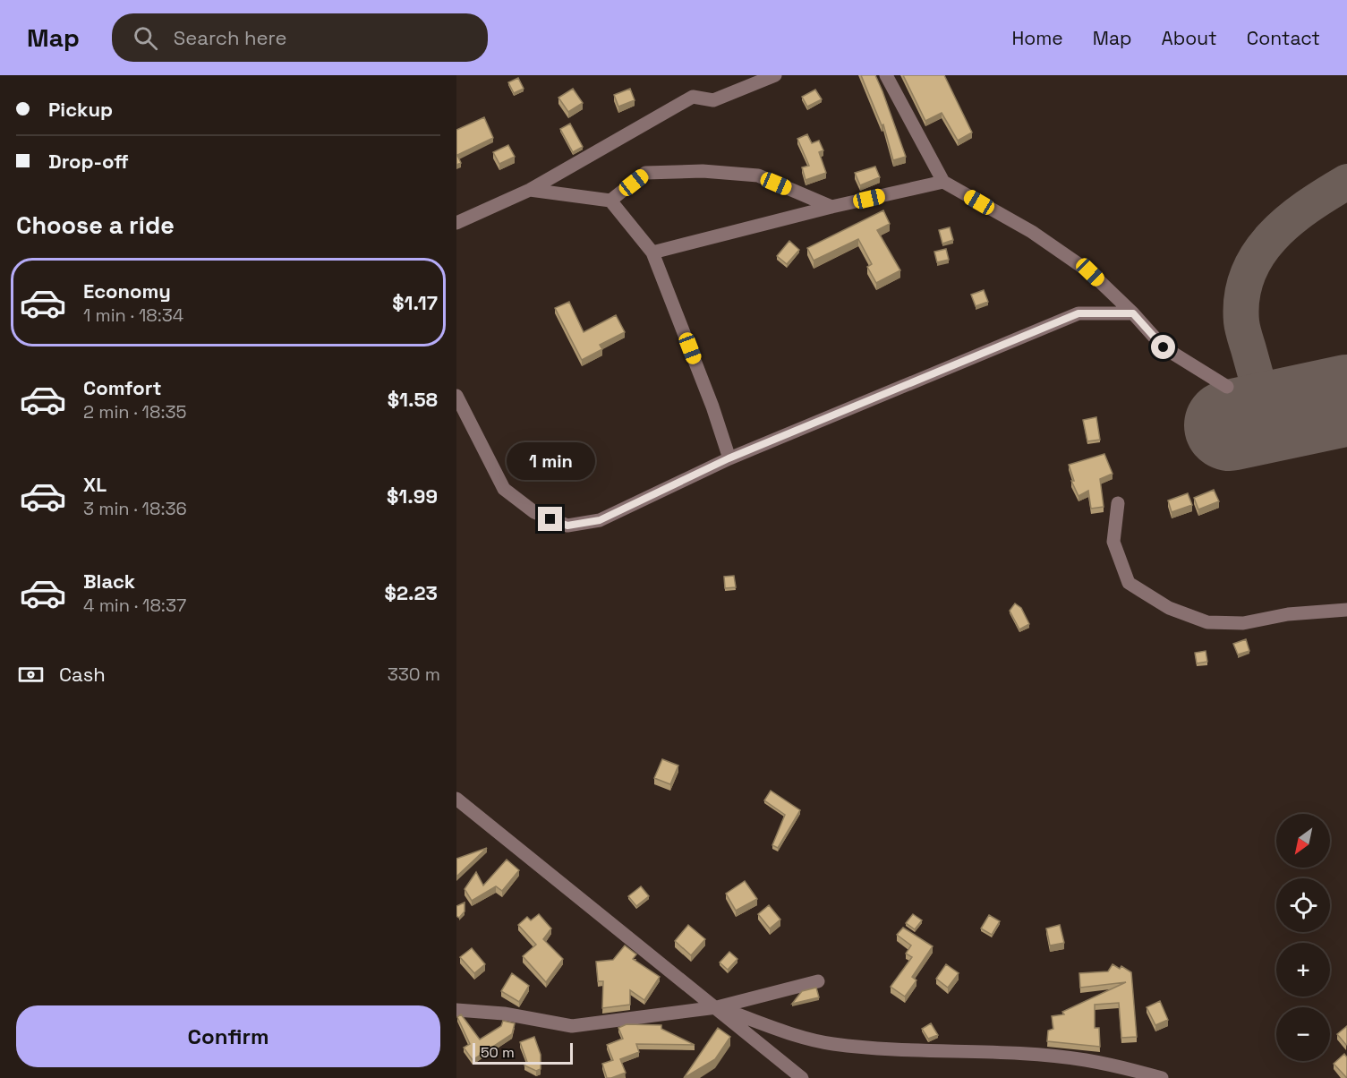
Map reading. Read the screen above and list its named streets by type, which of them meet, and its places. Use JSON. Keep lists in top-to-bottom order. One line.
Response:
{"scale_bar":"50 m","north":"bottom left","page":{"header":"Map","search":"Search here","nav":["Home","Map","About","Contact"],"banner":["Pickup","Drop-off"],"heading":"Choose a ride","list":[{"name":"Economy","note":"1 min · 18:34","value":"$1.17"},{"name":"Comfort","note":"2 min · 18:35","value":"$1.58"},{"name":"XL","note":"3 min · 18:36","value":"$1.99"},{"name":"Black","note":"4 min · 18:37","value":"$2.23"}],"bubble":"1 min","pay":["Cash","330 m"],"map_buttons":["+","−"],"buttons":"Confirm","scale":"50 m"}}
